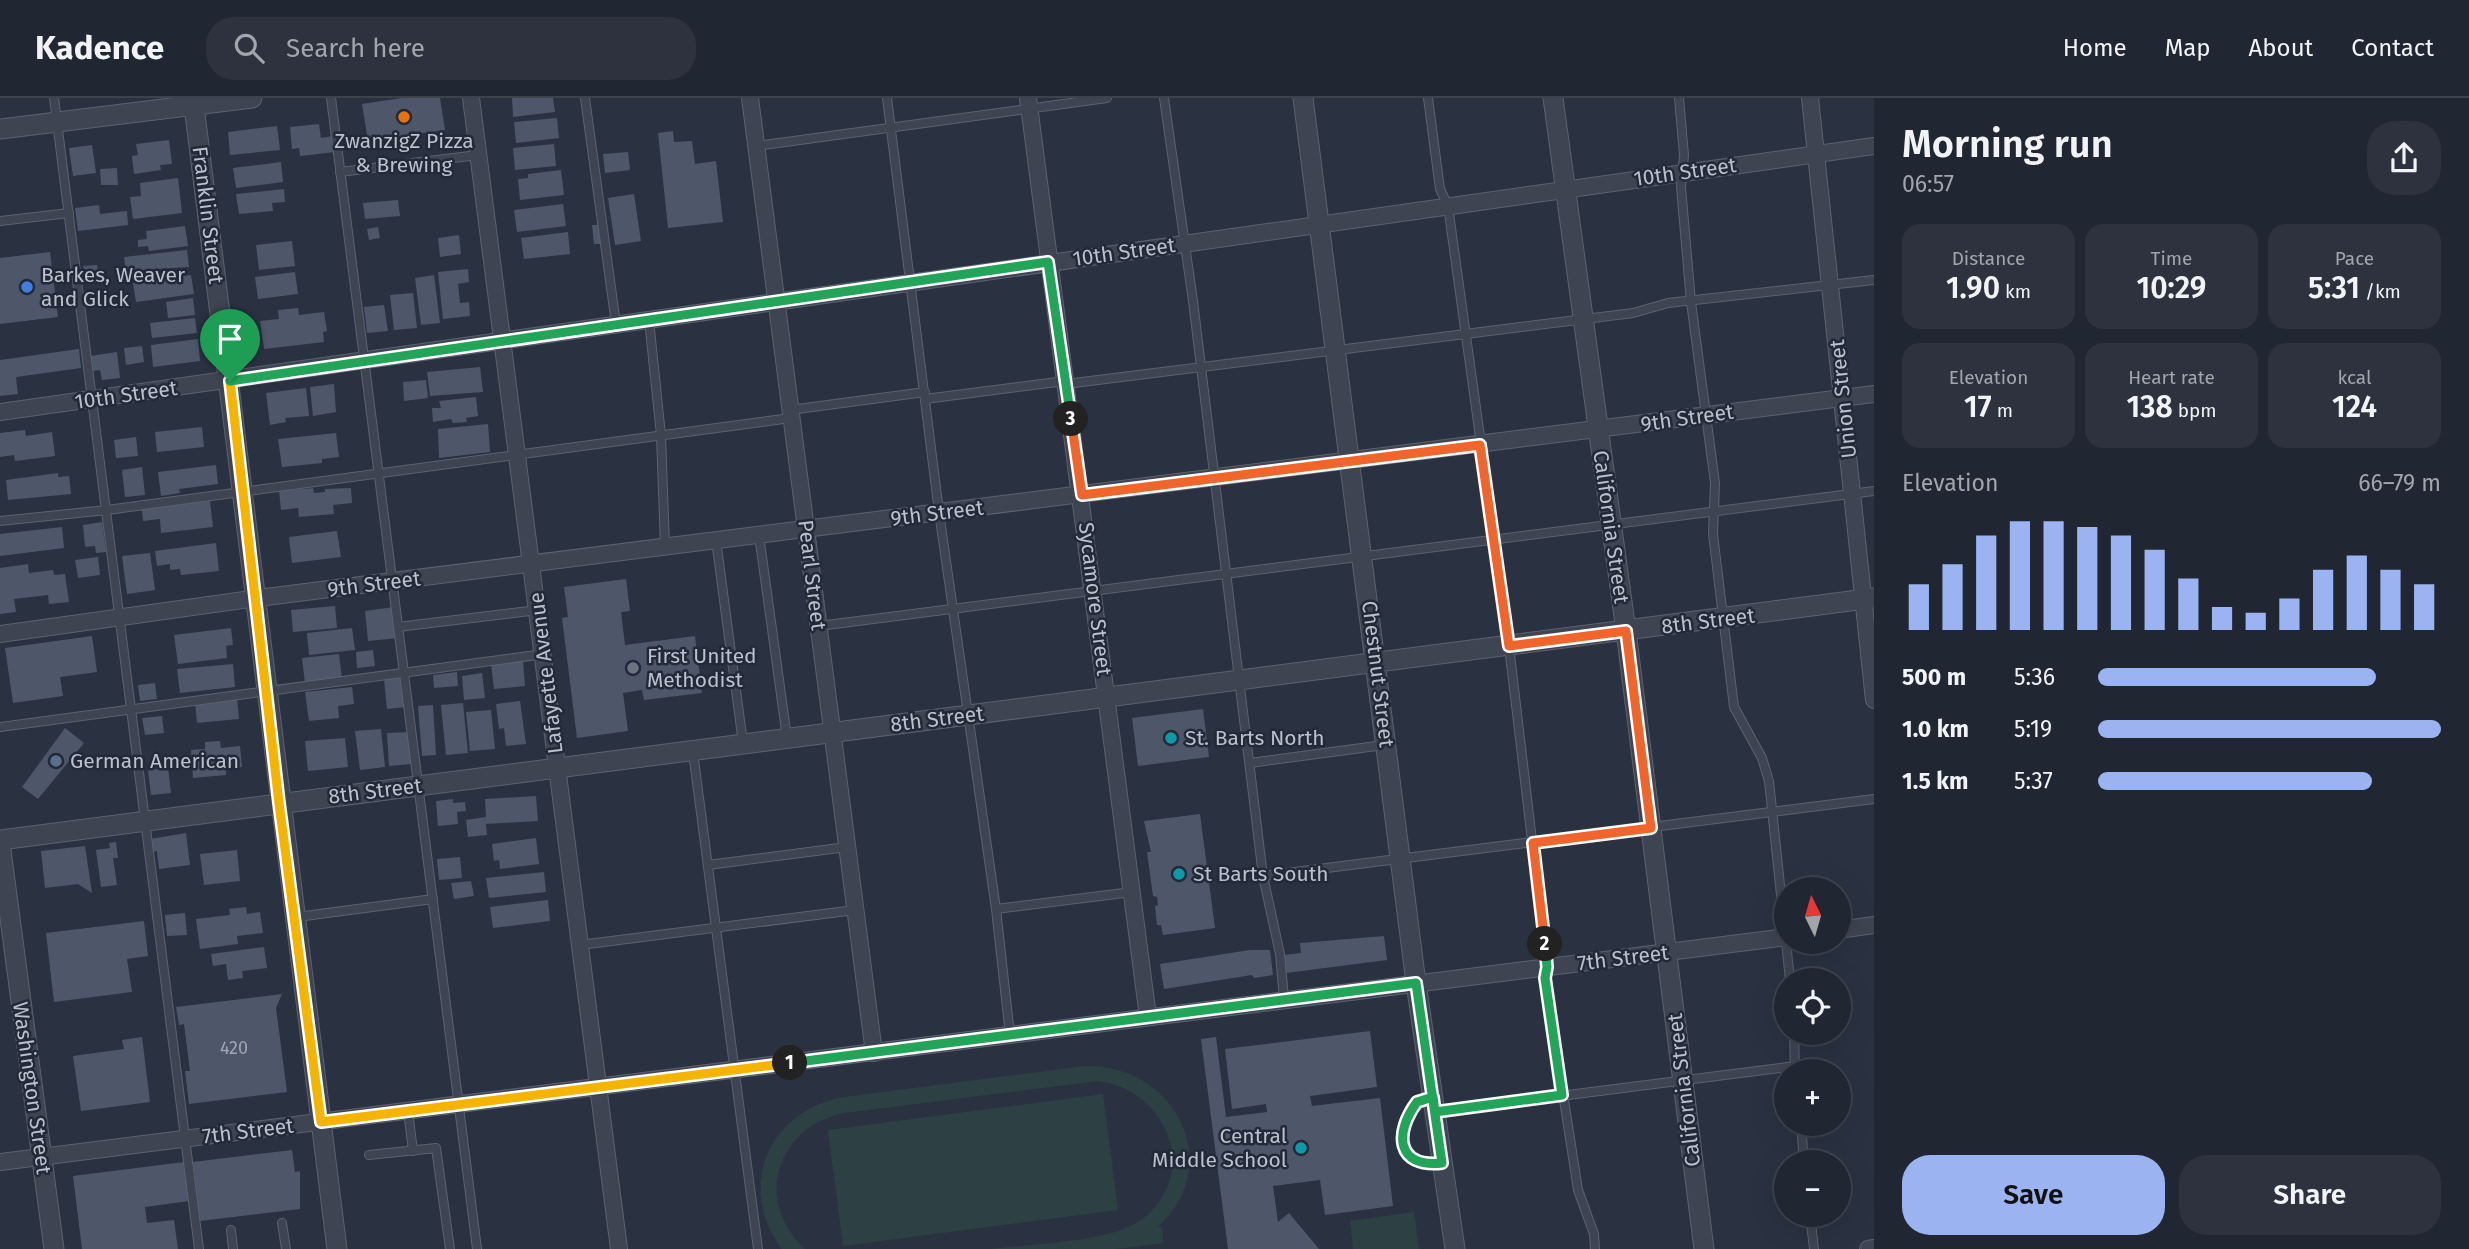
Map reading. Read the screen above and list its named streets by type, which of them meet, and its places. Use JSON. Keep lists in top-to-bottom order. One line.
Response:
{"streets":{"street":["10th Street","Franklin Street","Union Street","9th Street","California Street","Pearl Street","Sycamore Street","8th Street","Lafayette Avenue","Chestnut Street","7th Street","Washington Street"]},"crossings":[["10th Street","Franklin Street"],["10th Street","Union Street"],["10th Street","California Street"],["10th Street","Pearl Street"],["10th Street","Sycamore Street"],["10th Street","Lafayette Avenue"],["10th Street","Chestnut Street"],["Franklin Street","9th Street"],["Franklin Street","8th Street"],["Franklin Street","7th Street"],["Union Street","9th Street"],["Union Street","8th Street"],["9th Street","California Street"],["9th Street","Pearl Street"],["9th Street","Sycamore Street"],["9th Street","Lafayette Avenue"],["9th Street","Chestnut Street"],["California Street","8th Street"],["California Street","7th Street"],["Pearl Street","8th Street"],["Pearl Street","7th Street"],["Sycamore Street","8th Street"],["Sycamore Street","7th Street"],["8th Street","Lafayette Avenue"],["8th Street","Chestnut Street"],["8th Street","Washington Street"],["Lafayette Avenue","7th Street"],["Chestnut Street","7th Street"],["7th Street","Washington Street"]],"places":["ZwanzigZ Pizza & Brewing","Barkes, Weaver and Glick","First United Methodist","St. Barts North","German American","St Barts South","Central Middle School"],"house_numbers":["420"],"north":"top","page":{"header":"Kadence","search":"Search here","nav":["Home","Map","About","Contact"],"heading":["Morning run","06:57"],"stats":[["Distance","1.90 km"],["Time","10:29"],["Pace","5:31 /km"],["Elevation","17 m"],["Heart rate","138 bpm"],["kcal","124"]],"pins":["3","2","1"],"chart":["Elevation","66–79 m"],"list":[{"name":"500 m","note":"5:36"},{"name":"1.0 km","note":"5:19"},{"name":"1.5 km","note":"5:37"}],"map_buttons":["+","−"],"buttons":["Save","Share"]}}
